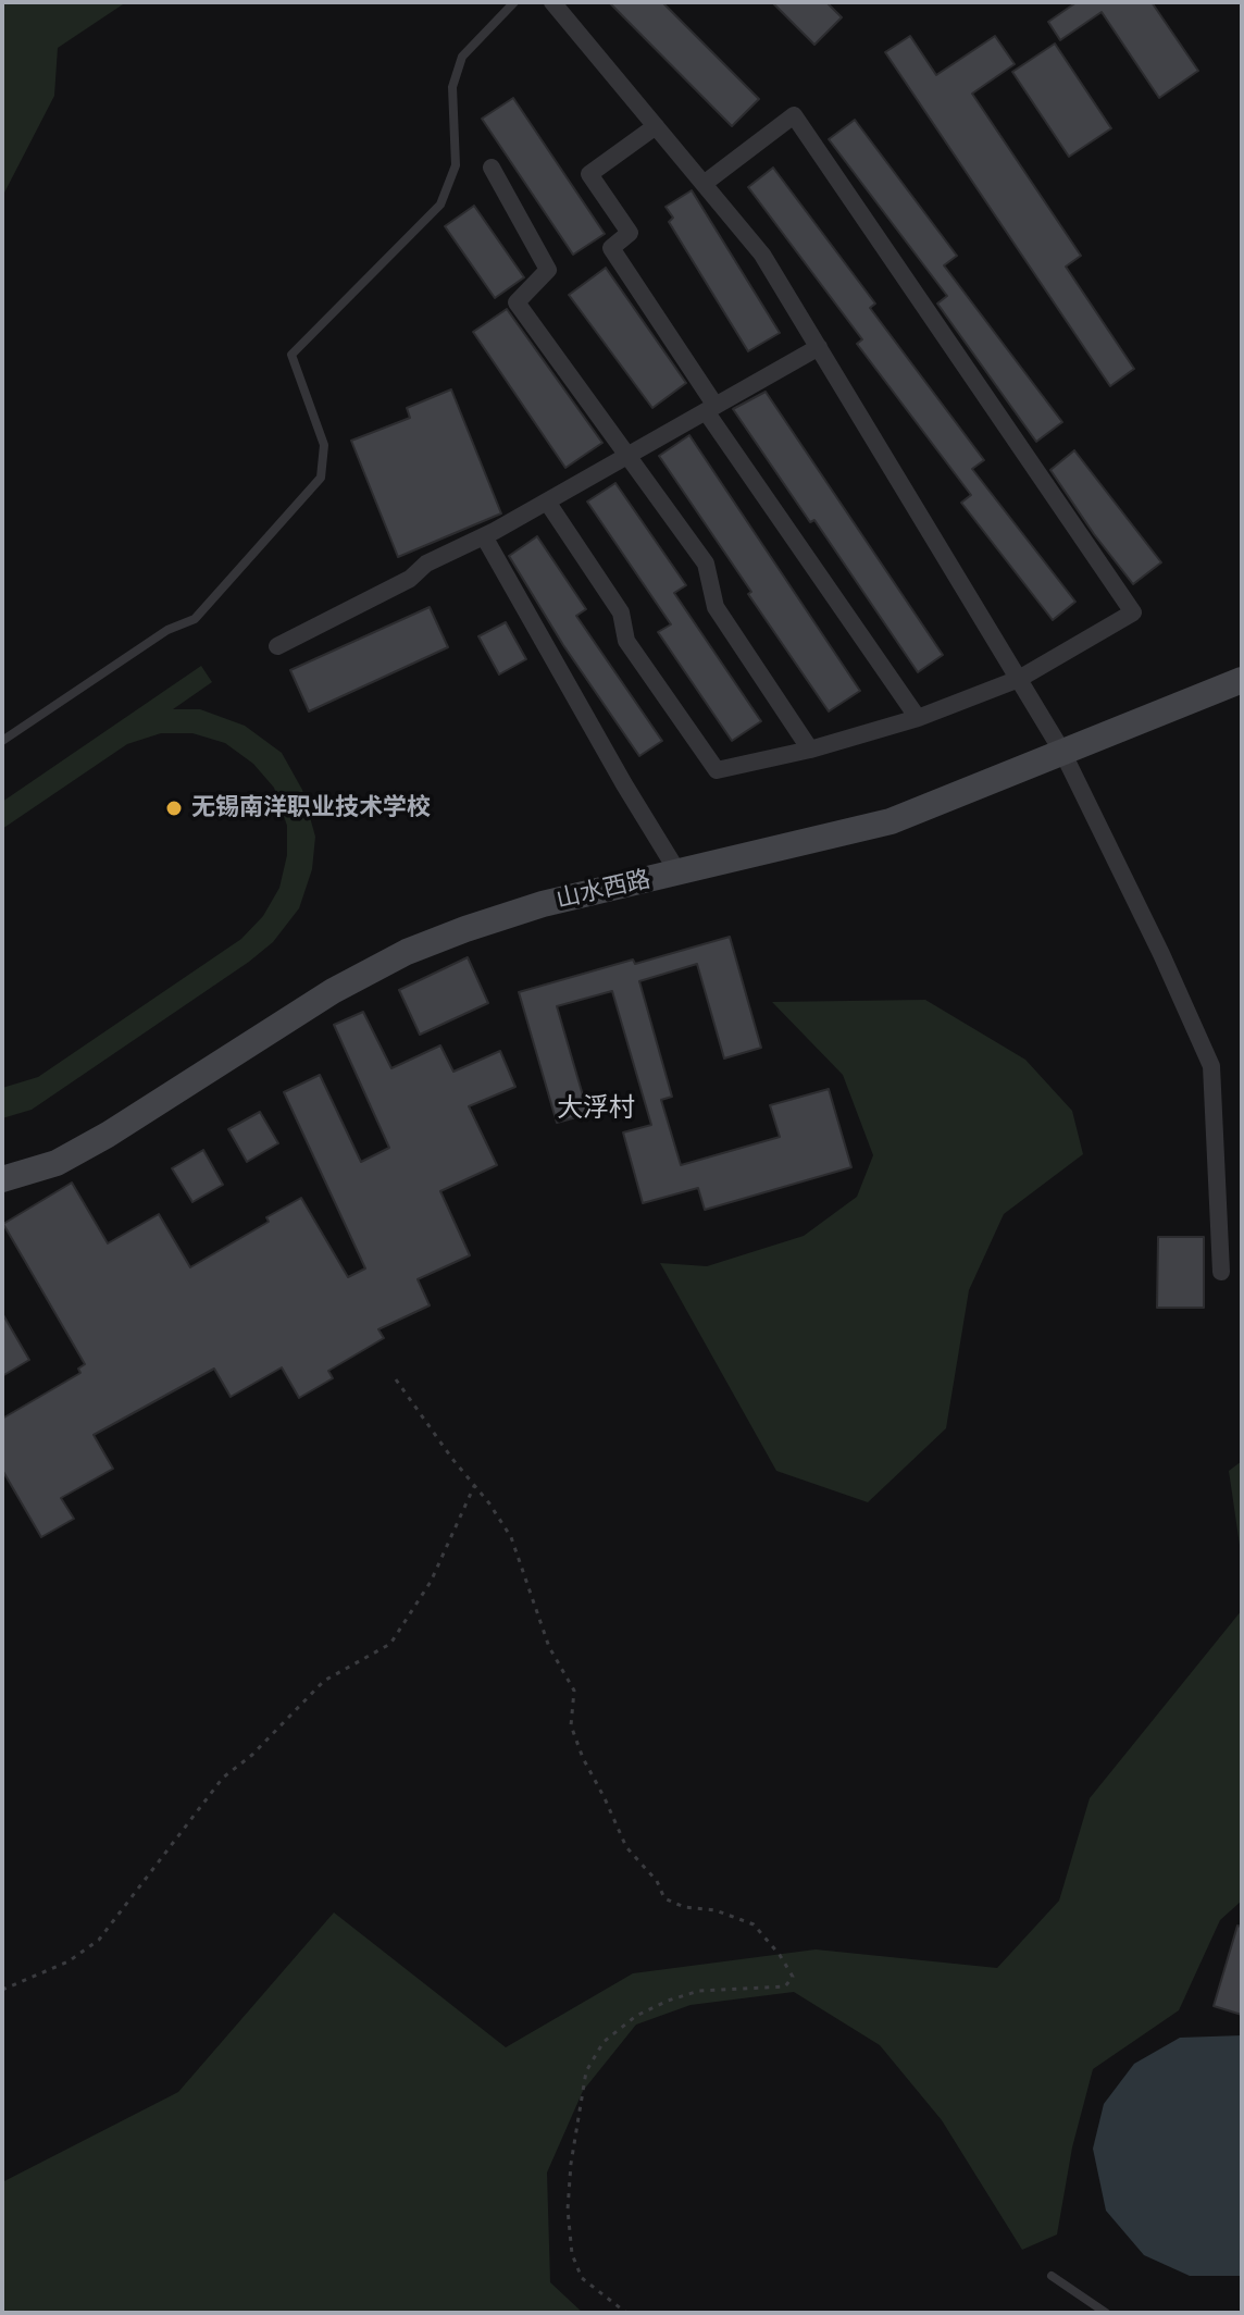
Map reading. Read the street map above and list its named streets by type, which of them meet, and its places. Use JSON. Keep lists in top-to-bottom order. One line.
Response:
{"streets":{"street":["山水西路"]},"districts":["大浮村"],"places":["无锡南洋职业技术学校"]}
